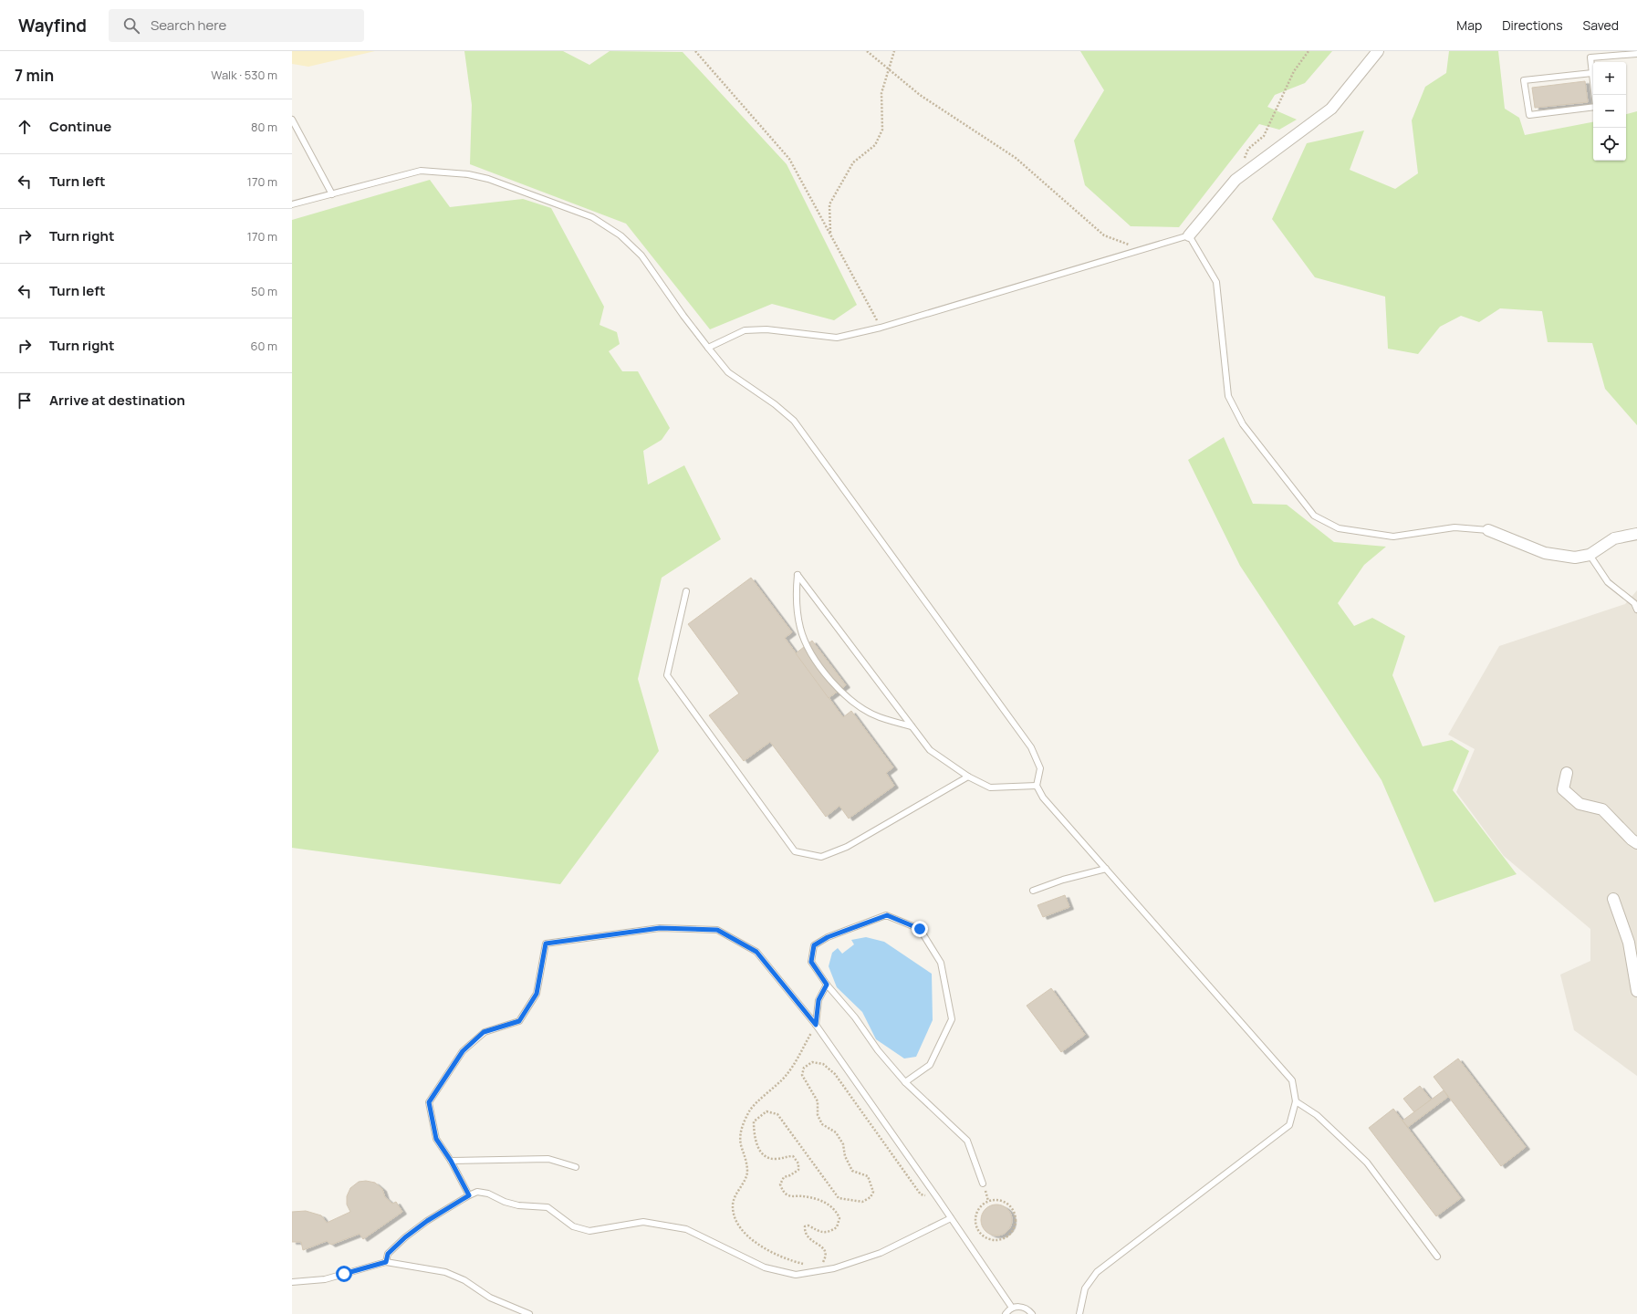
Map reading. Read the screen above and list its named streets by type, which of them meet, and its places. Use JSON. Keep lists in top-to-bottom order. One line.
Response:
{"page":{"header":"Wayfind","search":"Search here","nav":["Map","Directions","Saved"],"heading":["7 min","Walk · 530 m"],"map_buttons":["+","−"],"list":[["Continue","80 m"],["Turn left","170 m"],["Turn right","170 m"],["Turn left","50 m"],["Turn right","60 m"],"Arrive at destination"]}}
